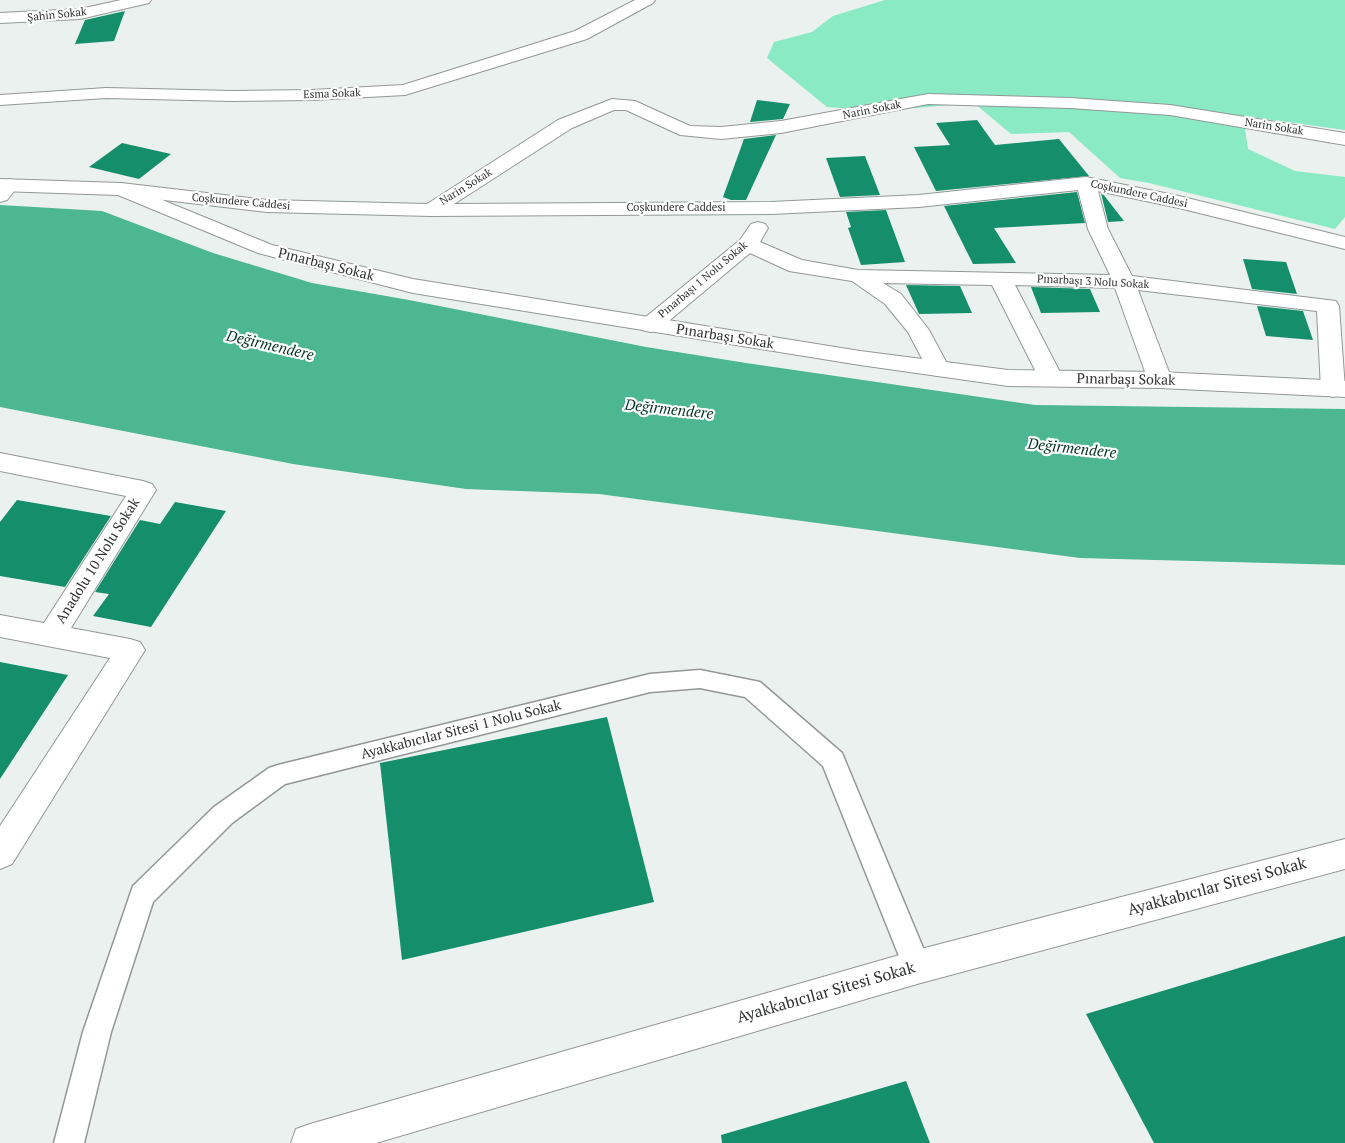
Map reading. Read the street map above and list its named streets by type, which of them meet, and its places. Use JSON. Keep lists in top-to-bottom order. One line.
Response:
{"streets":{"street":["Şahin Sokak","Esma Sokak","Narin Sokak","Coşkundere Caddesi","Pınarbaşı Sokak","Pınarbaşı 1 Nolu Sokak","Pınarbaşı 3 Nolu Sokak","Anadolu 10 Nolu Sokak","Ayakkabıcılar Sitesi Sokak"],"lane":["Ayakkabıcılar Sitesi 1 Nolu Sokak"]},"crossings":[["Narin Sokak","Coşkundere Caddesi"],["Coşkundere Caddesi","Pınarbaşı Sokak"],["Coşkundere Caddesi","Pınarbaşı 1 Nolu Sokak"],["Pınarbaşı Sokak","Pınarbaşı 1 Nolu Sokak"],["Pınarbaşı Sokak","Pınarbaşı 3 Nolu Sokak"],["Pınarbaşı 1 Nolu Sokak","Pınarbaşı 3 Nolu Sokak"],["Ayakkabıcılar Sitesi 1 Nolu Sokak","Ayakkabıcılar Sitesi Sokak"]],"water":["Değirmendere"]}
